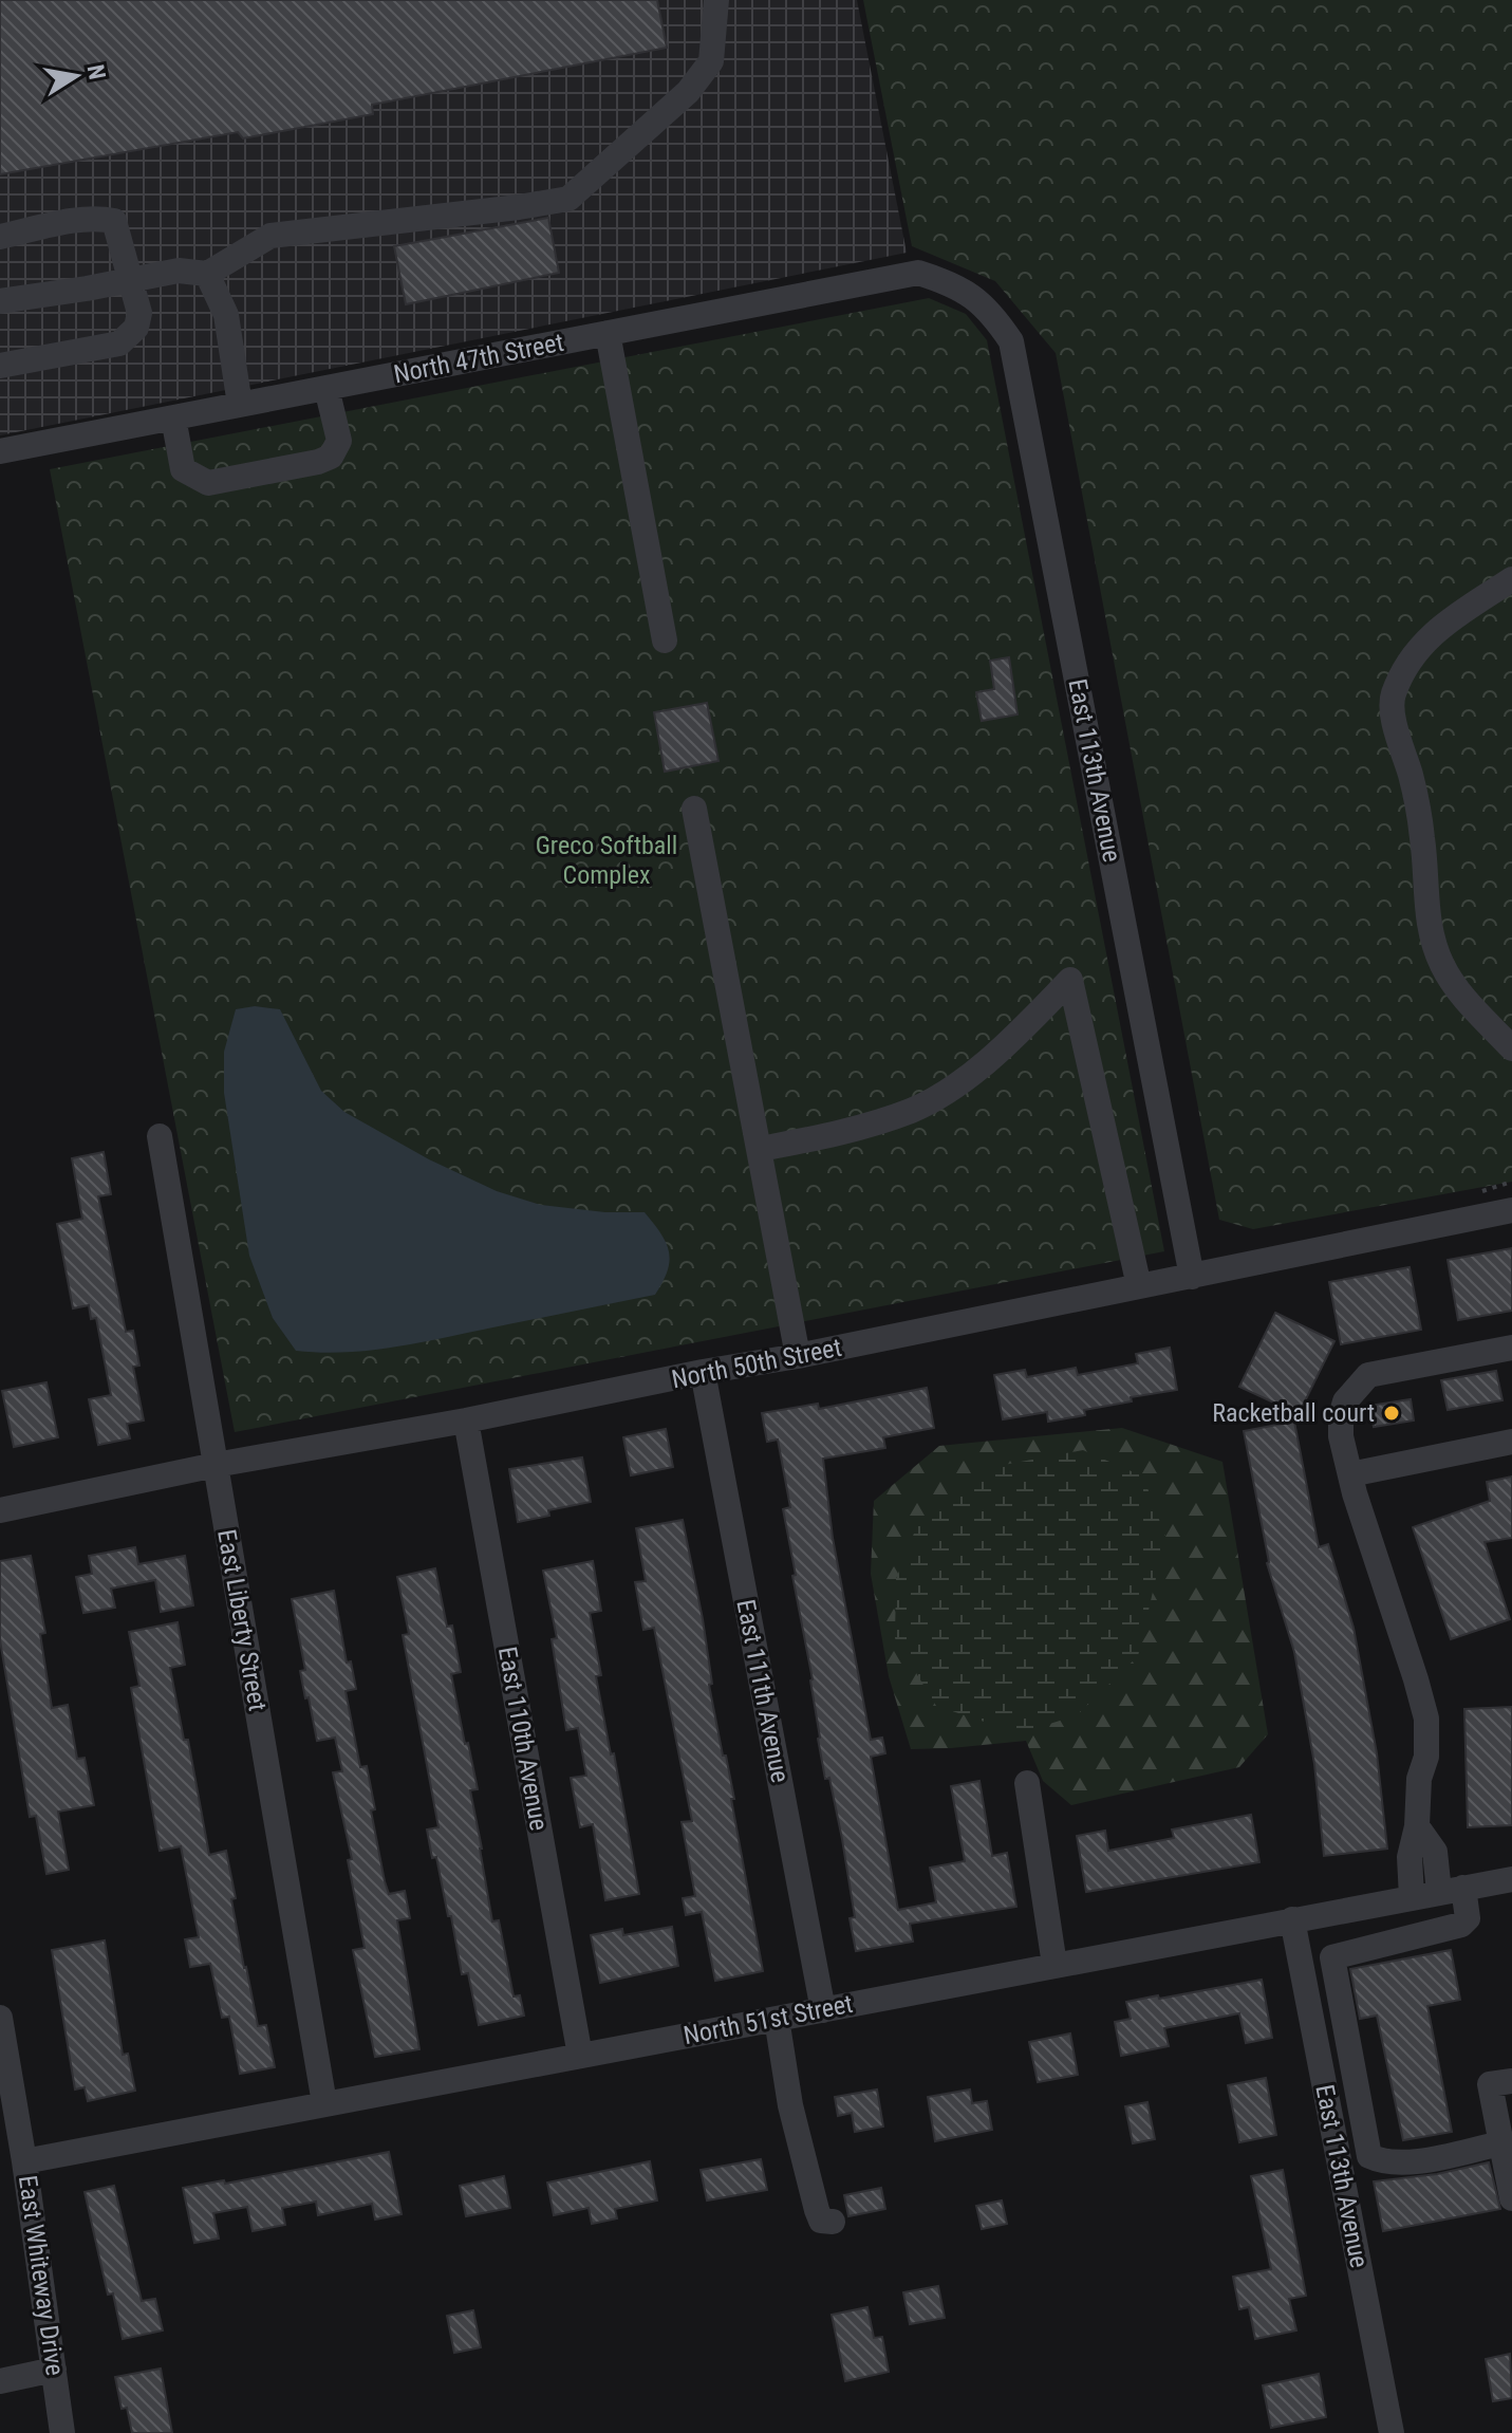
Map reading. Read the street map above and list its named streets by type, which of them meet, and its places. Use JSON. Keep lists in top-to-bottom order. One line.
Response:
{"streets":{"street":["North 47th Street","East 113th Avenue","North 50th Street","East Liberty Street","East 111th Avenue","East 110th Avenue","North 51st Street","East Whiteway Drive"]},"crossings":[["North 47th Street","East 113th Avenue"],["East 113th Avenue","North 50th Street"],["East 113th Avenue","North 51st Street"],["North 50th Street","East Liberty Street"],["North 50th Street","East 111th Avenue"],["North 50th Street","East 110th Avenue"],["East Liberty Street","North 51st Street"],["East 111th Avenue","North 51st Street"],["East 110th Avenue","North 51st Street"],["North 51st Street","East Whiteway Drive"]],"parks":["Greco Softball Complex"],"places":["Racketball court"],"north":"right"}
